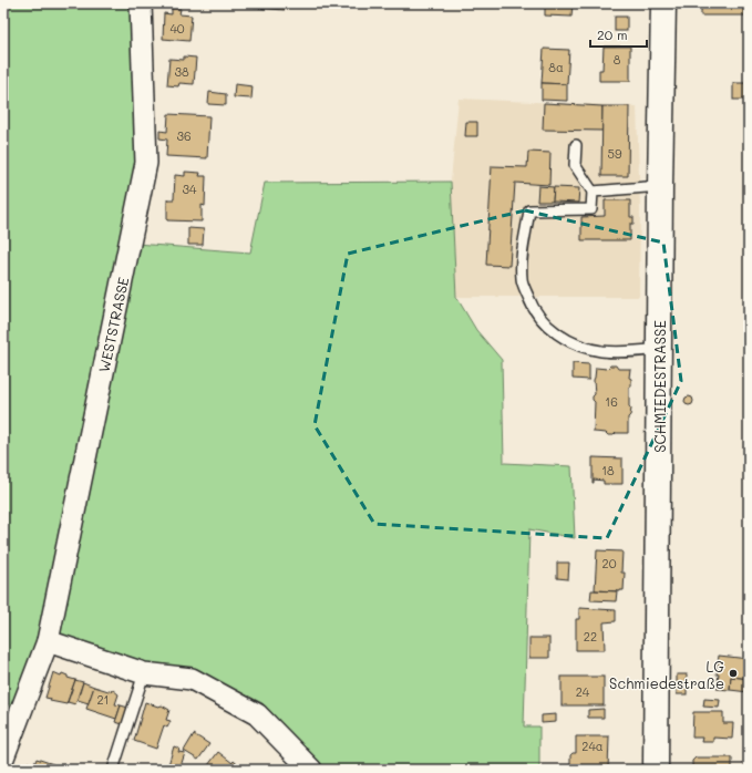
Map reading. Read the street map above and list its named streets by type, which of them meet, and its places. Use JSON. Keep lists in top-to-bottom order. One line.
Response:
{"streets":{"main road":["SCHMIEDESTRASSE"],"street":["WESTSTRASSE"]},"places":["LG Schmiedestraße"],"house_numbers":["40","8","8a","38","36","59","34","16","18","20","22","24","21","24a"],"scale_bar":"20 m"}
